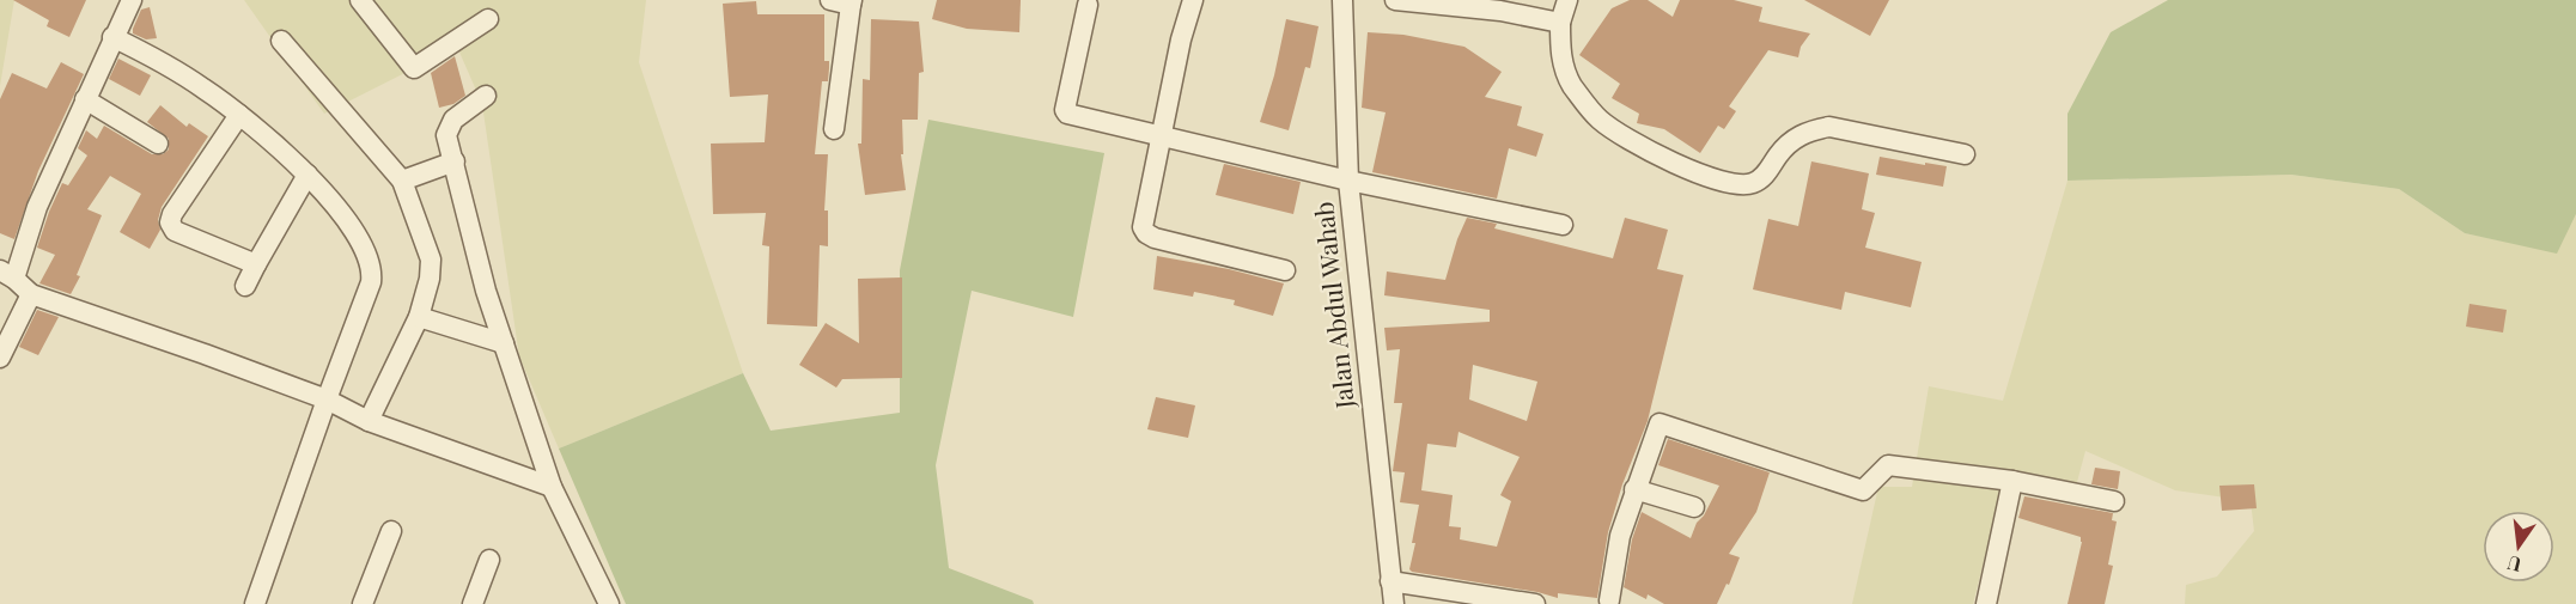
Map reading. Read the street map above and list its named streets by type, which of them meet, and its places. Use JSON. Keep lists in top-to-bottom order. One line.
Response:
{"streets":{"street":["Jalan Abdul Wahab"]},"north":"bottom"}
